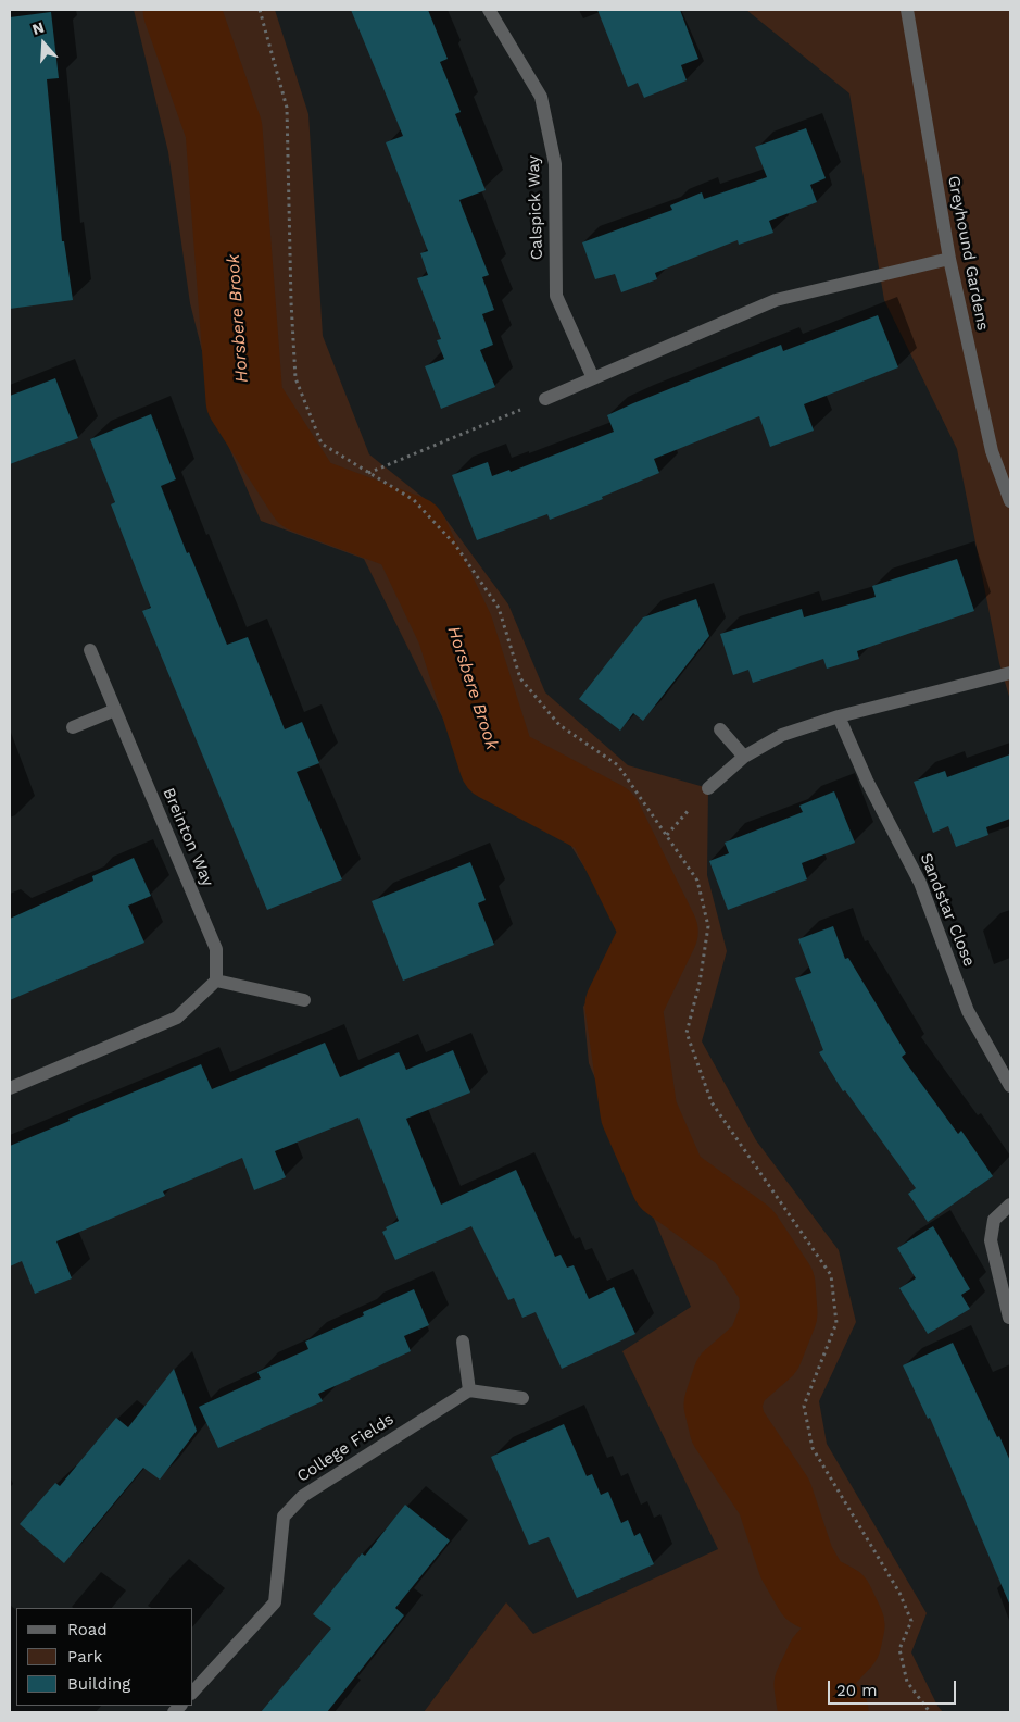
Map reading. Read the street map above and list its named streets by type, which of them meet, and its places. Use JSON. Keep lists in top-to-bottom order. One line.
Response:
{"streets":{"street":["Calspick Way","Greyhound Gardens","Breinton Way","Sandstar Close","College Fields"]},"water":["Horsbere Brook"],"legend":["Road","Park","Building"],"scale_bar":"20 m","north":"top"}
